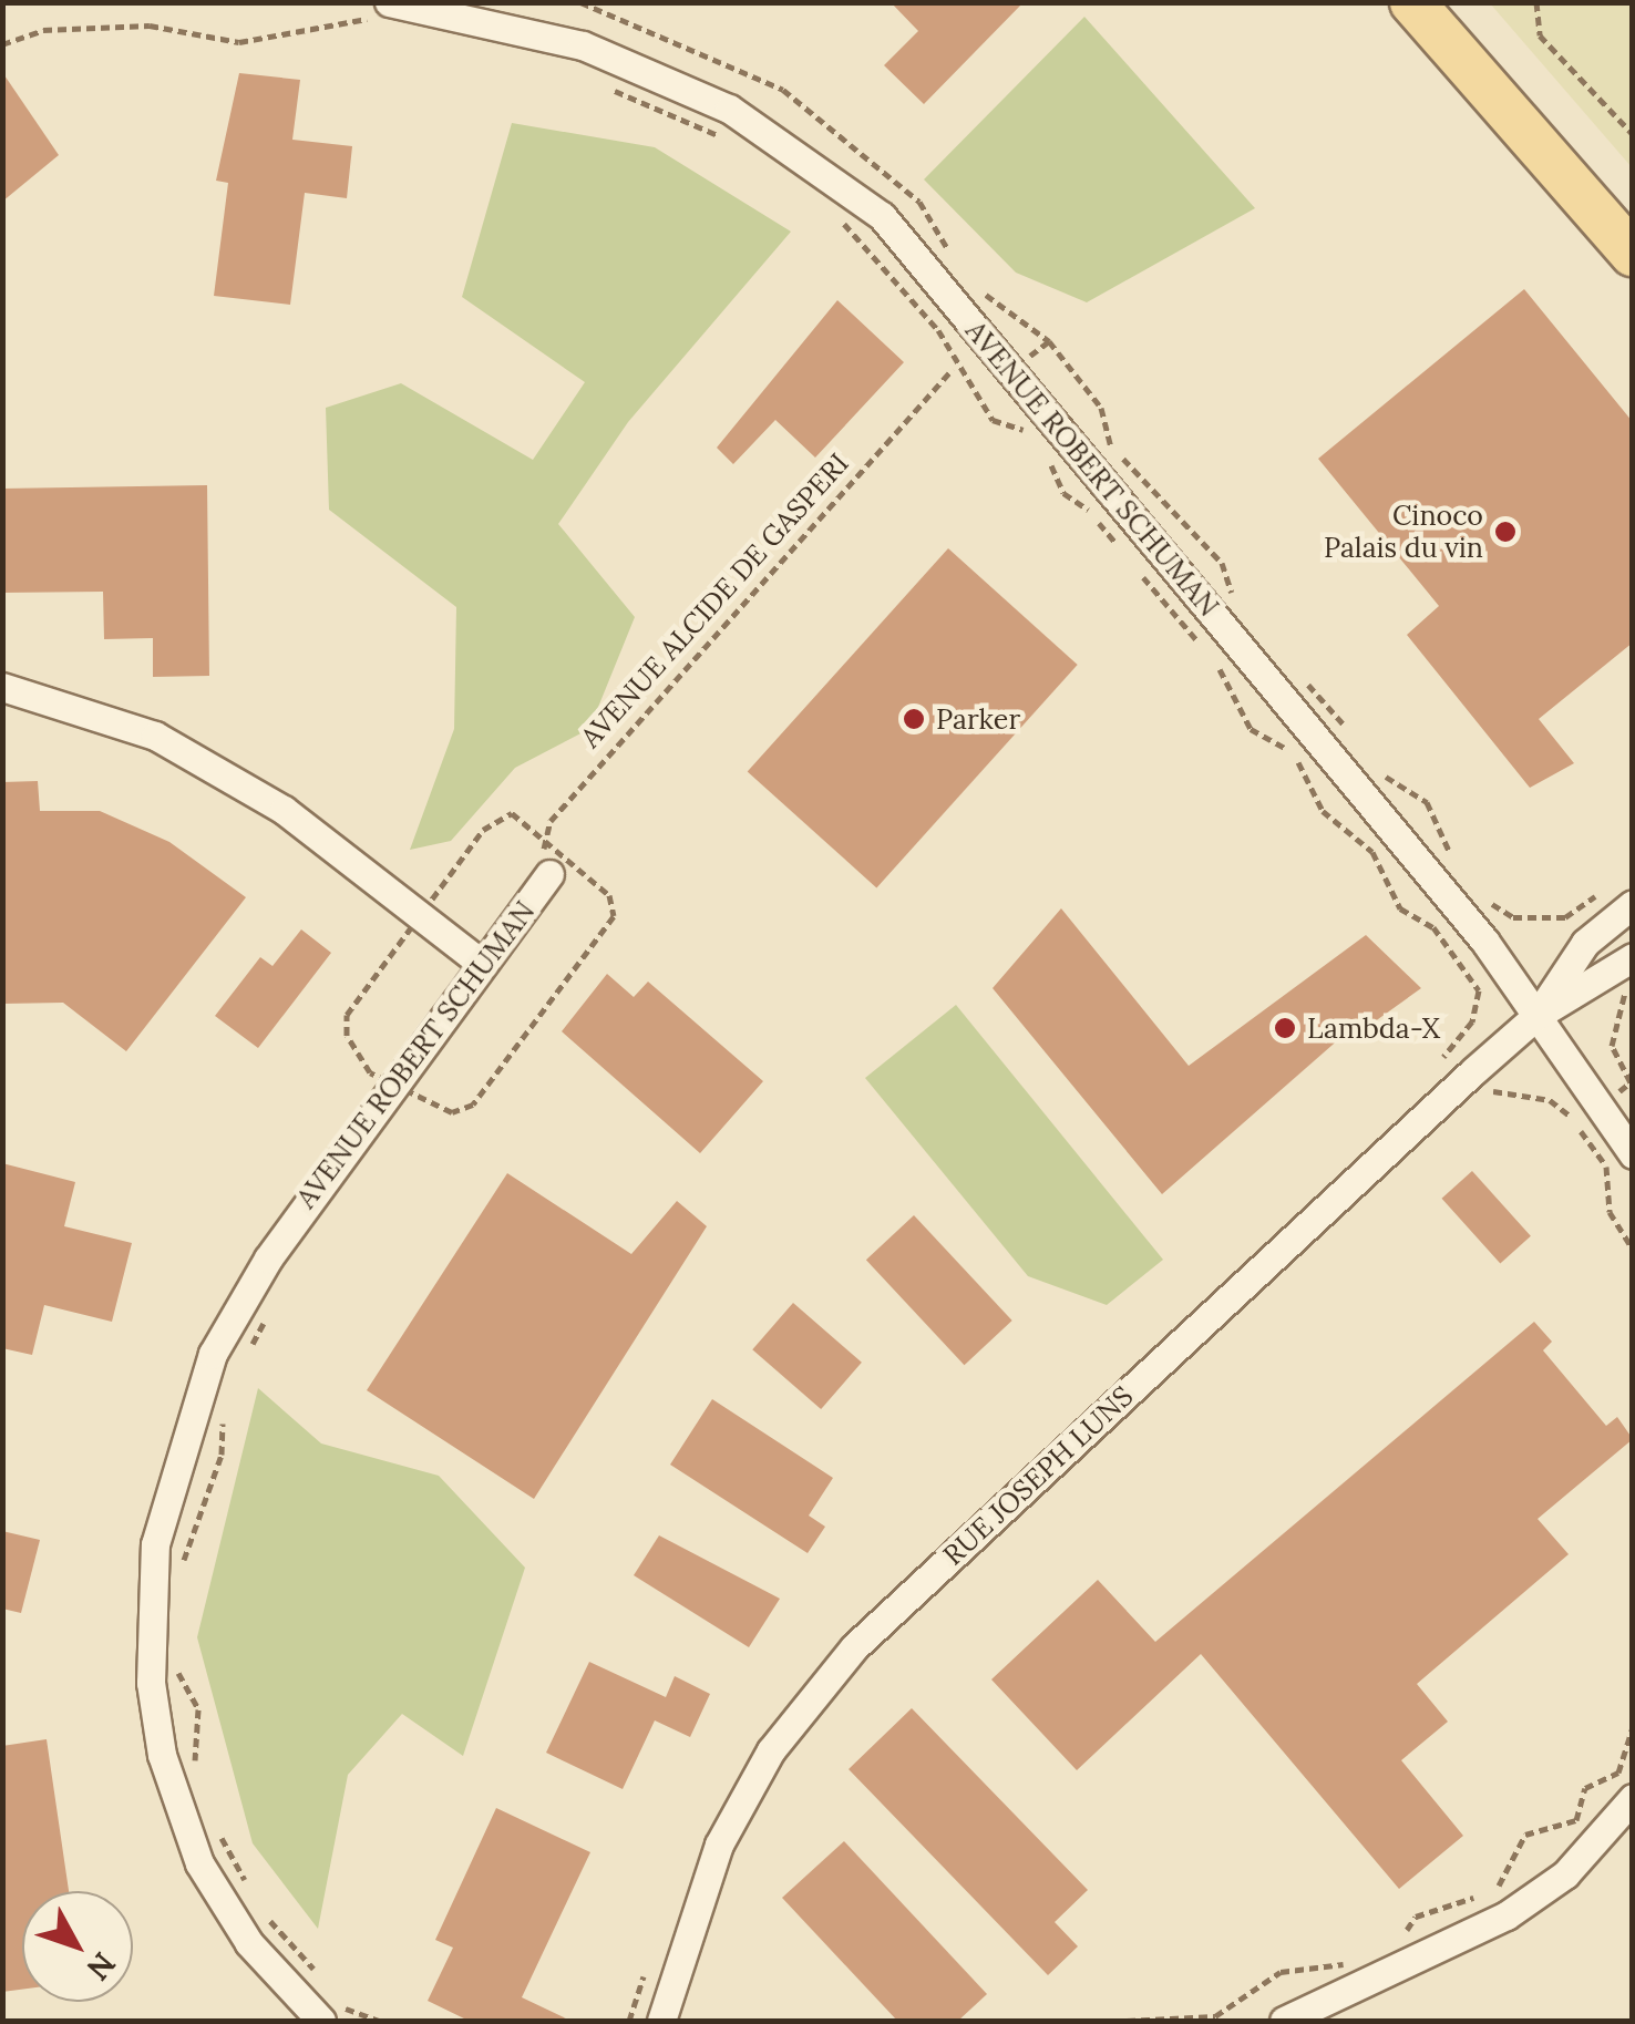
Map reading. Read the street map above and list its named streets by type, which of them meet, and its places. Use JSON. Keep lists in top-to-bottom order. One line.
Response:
{"streets":{"street":["AVENUE ROBERT SCHUMAN","RUE JOSEPH LUNS"],"path":["AVENUE ALCIDE DE GASPERI"]},"crossings":[["AVENUE ROBERT SCHUMAN","AVENUE ALCIDE DE GASPERI"],["AVENUE ROBERT SCHUMAN","RUE JOSEPH LUNS"]],"places":["Cinoco Palais du vin","Parker","Lambda-X"],"north":"bottom right"}
